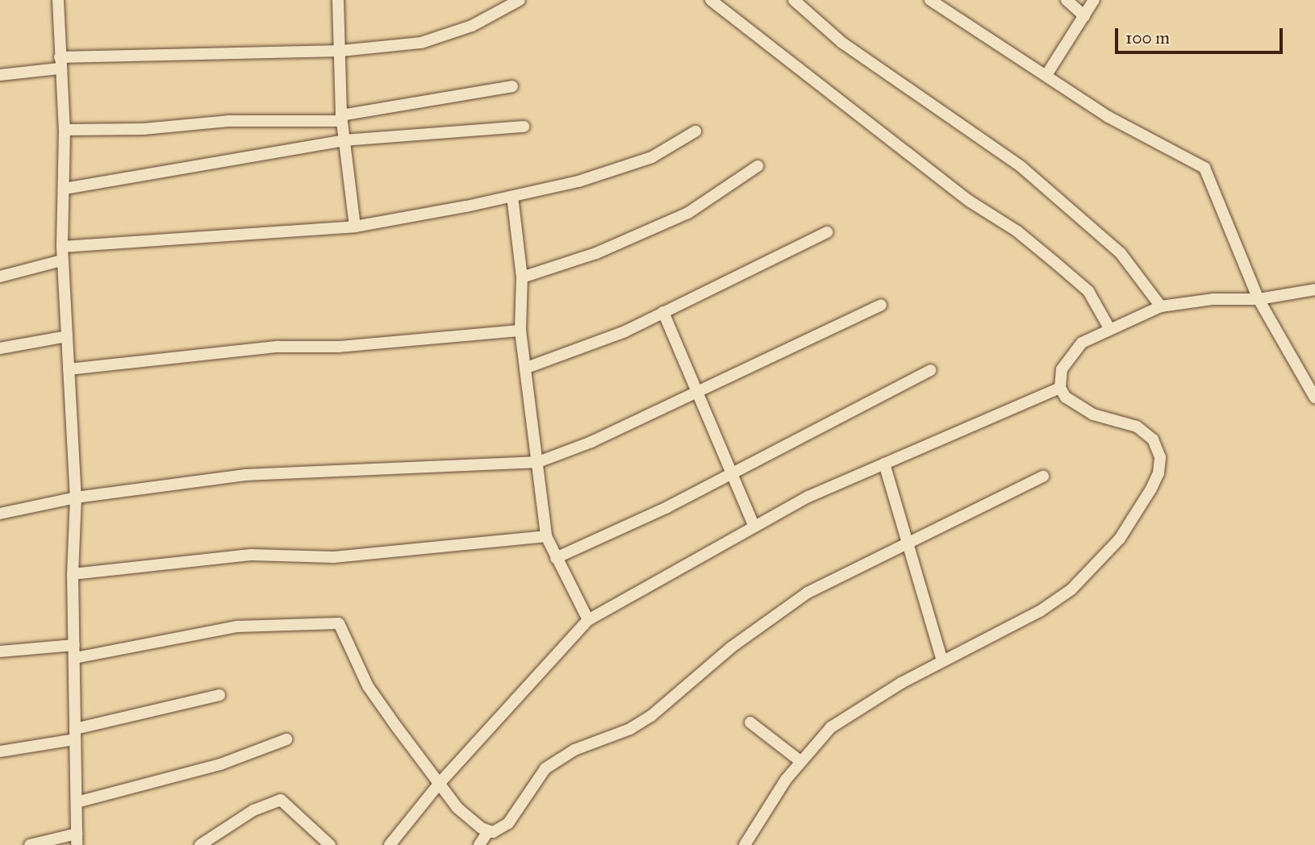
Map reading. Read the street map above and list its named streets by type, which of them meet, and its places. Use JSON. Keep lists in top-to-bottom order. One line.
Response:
{"scale_bar":"100 m"}
